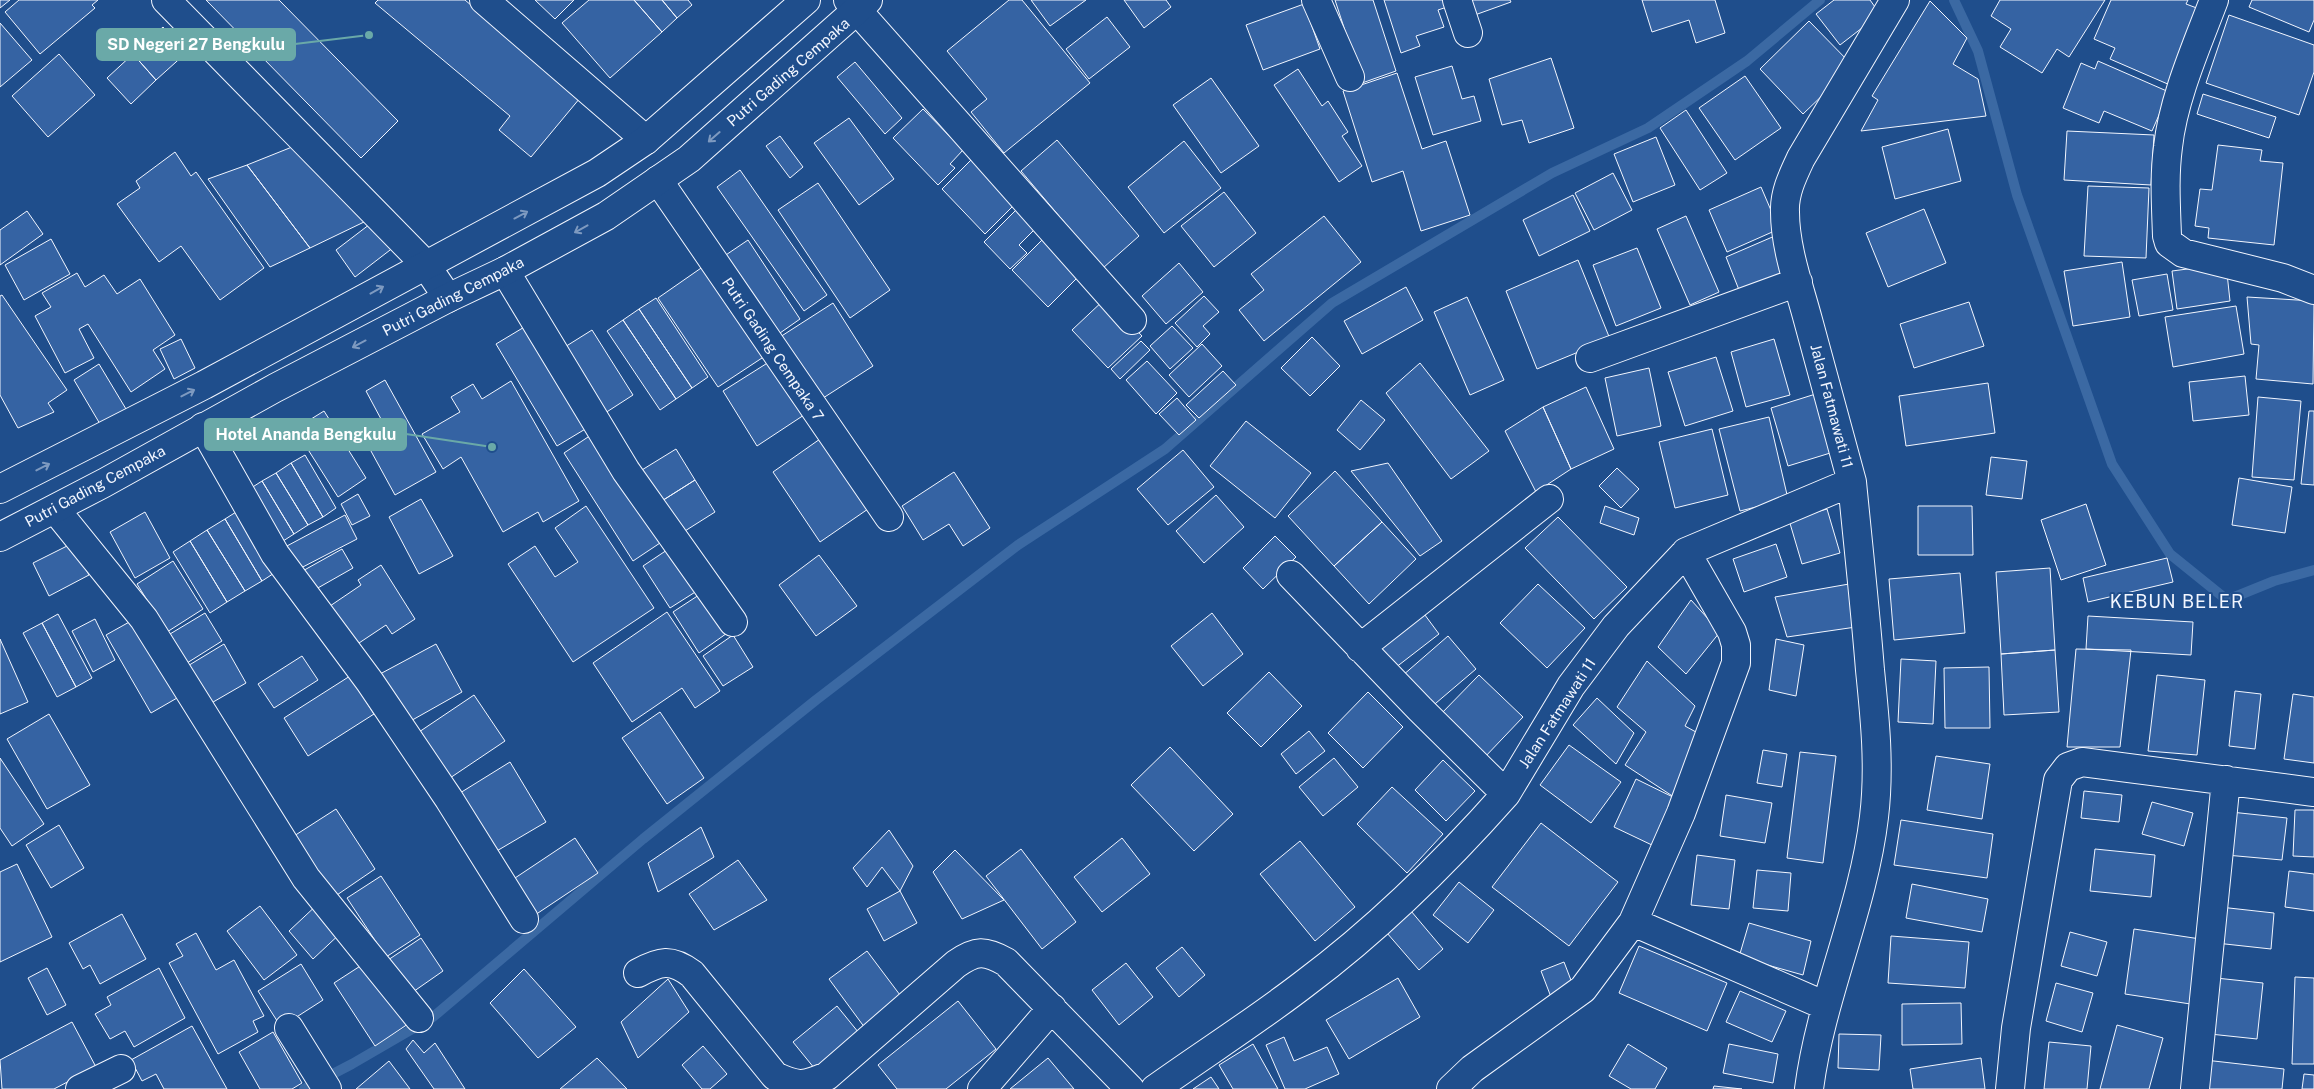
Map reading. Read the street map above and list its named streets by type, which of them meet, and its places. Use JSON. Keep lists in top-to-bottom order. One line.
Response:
{"streets":{"street":["Putri Gading Cempaka","Putri Gading Cempaka 7","Jalan Fatmawati 11"]},"crossings":[["Putri Gading Cempaka","Putri Gading Cempaka 7"]],"districts":["KEBUN BELER"],"places":["SD Negeri 27 Bengkulu","Hotel Ananda Bengkulu"]}
